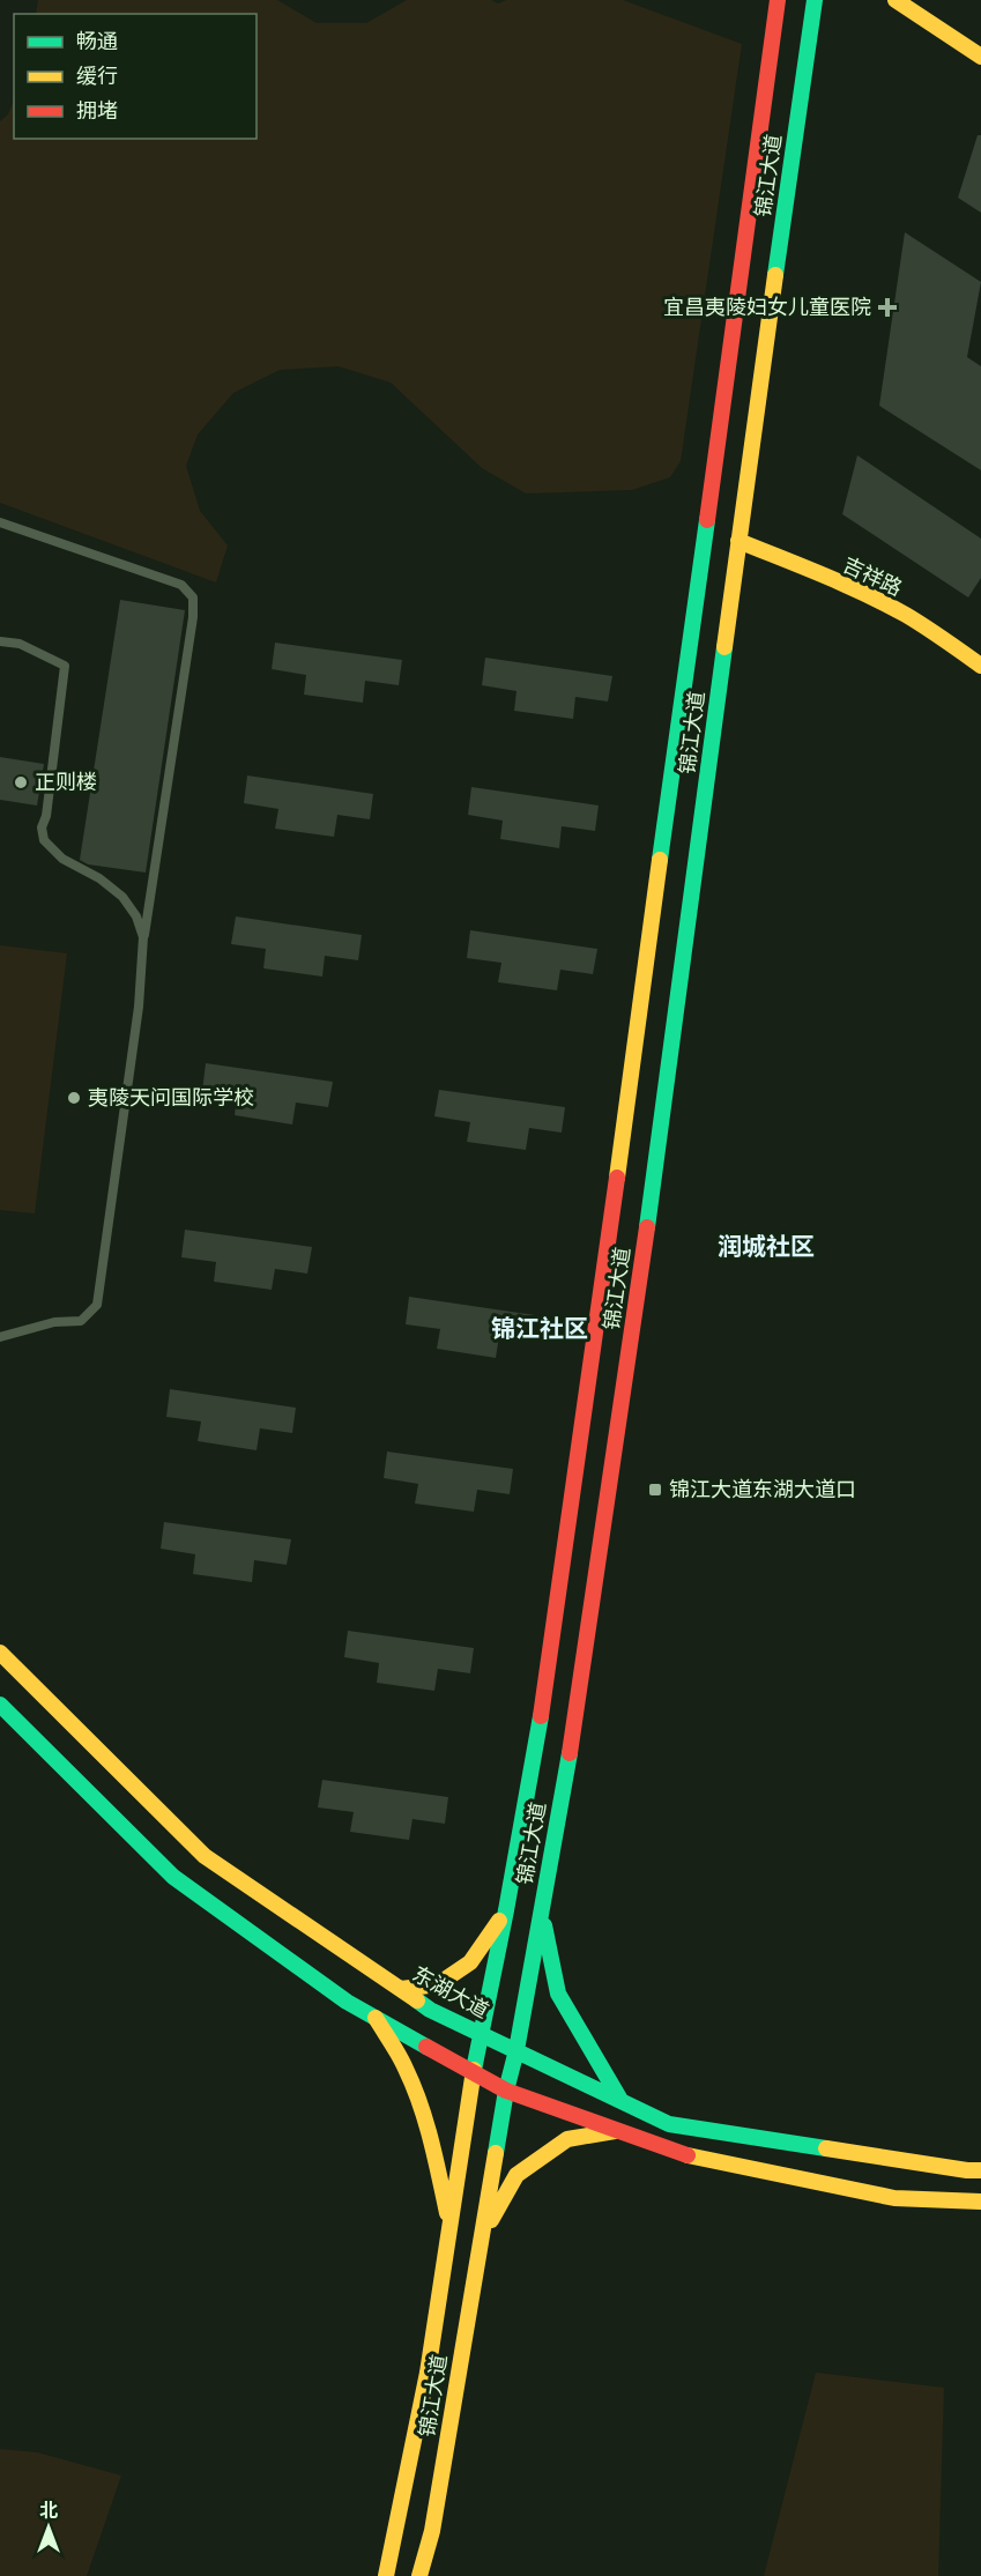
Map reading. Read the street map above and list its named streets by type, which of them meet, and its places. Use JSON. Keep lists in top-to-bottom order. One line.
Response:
{"streets":{"main road":["锦江大道","吉祥路","东湖大道"]},"crossings":[["锦江大道","吉祥路"],["锦江大道","东湖大道"]],"districts":["润城社区","锦江社区"],"places":{"health":["宜昌夷陵妇女儿童医院"],"other":["正则楼","夷陵天问国际学校"],"transit":["锦江大道东湖大道口"]},"legend":["畅通","缓行","拥堵"],"north":"top"}
